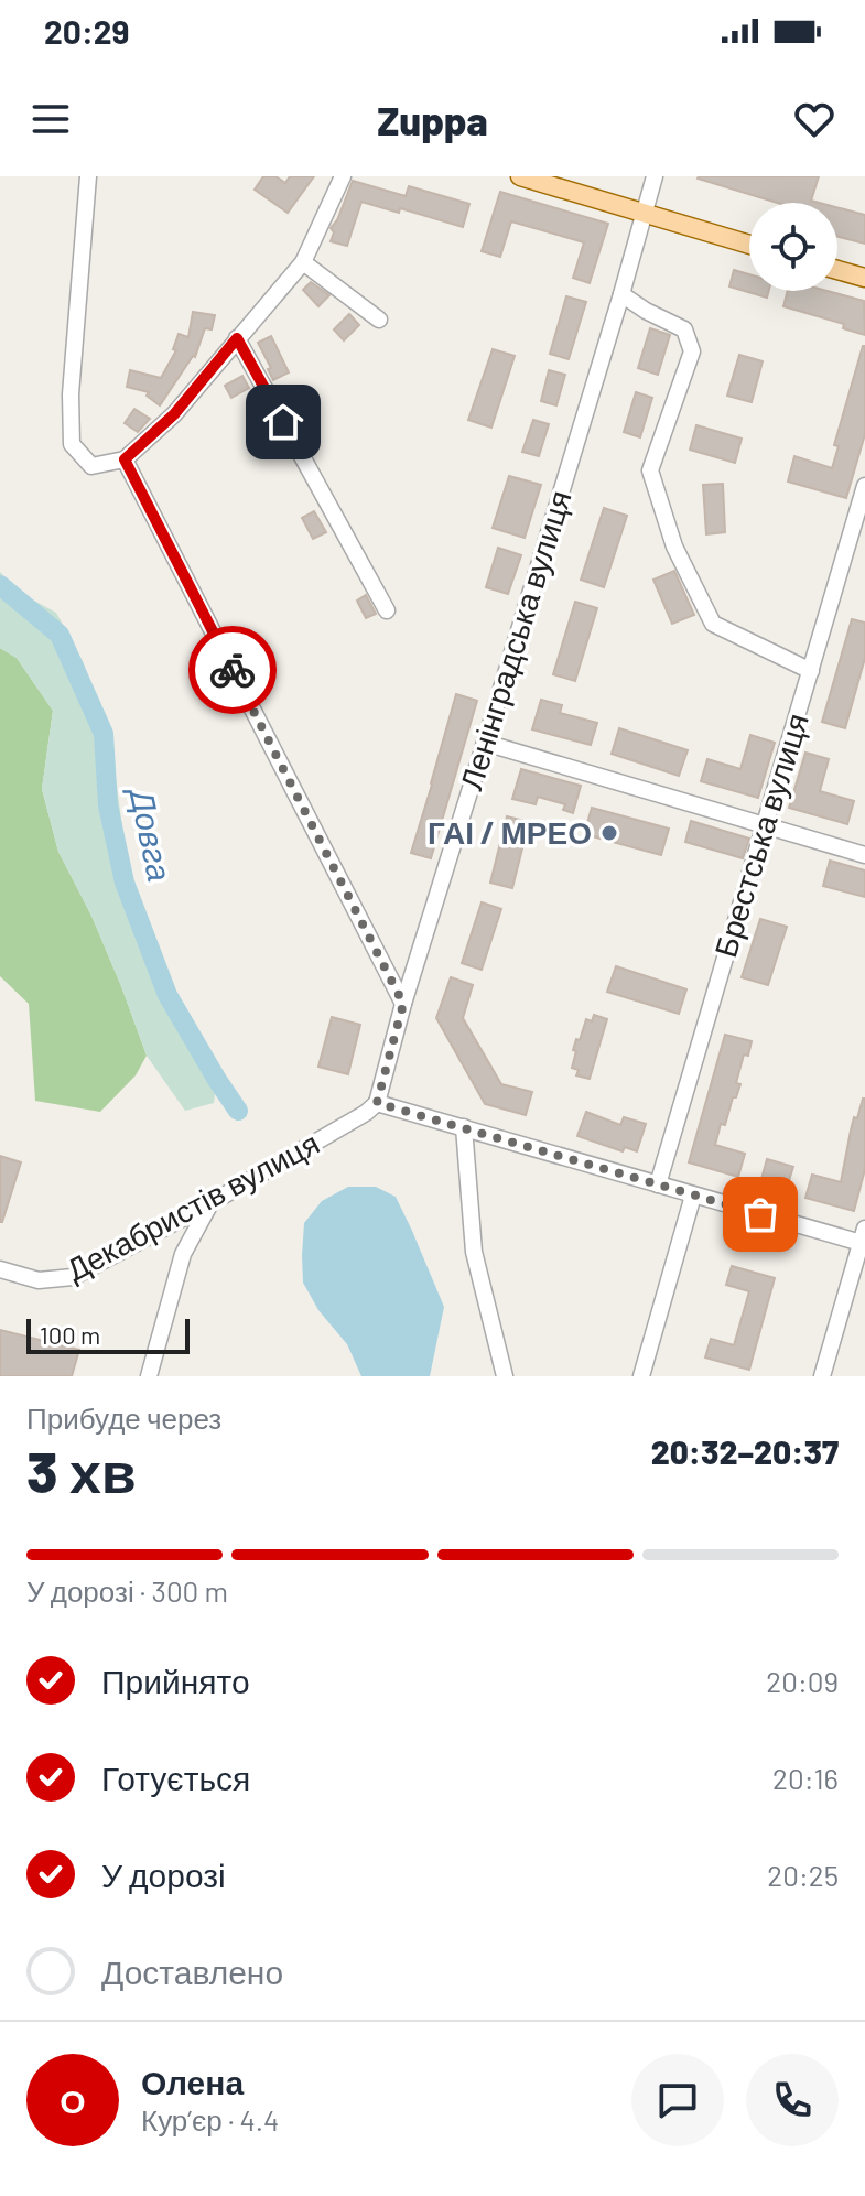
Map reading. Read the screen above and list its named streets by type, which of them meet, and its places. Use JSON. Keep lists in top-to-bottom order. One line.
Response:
{"streets":{"street":["Ленінградська вулиця","Брестська вулиця","Декабристів вулиця"]},"crossings":[["Ленінградська вулиця","Декабристів вулиця"]],"water":["Довга"],"places":["ГАІ / МРЕО"],"scale_bar":"100 m","page":{"status":"20:29","header":"Zuppa","scale":"100 m","heading":["3 хв","Прибуде через","20:32–20:37"],"panel":["Олена","Кур’єр · 4.4"],"bar":"У дорозі · 300 m","list":[["Прийнято","20:09"],["Готується","20:16"],["У дорозі","20:25"],"Доставлено"],"round":"О"}}
